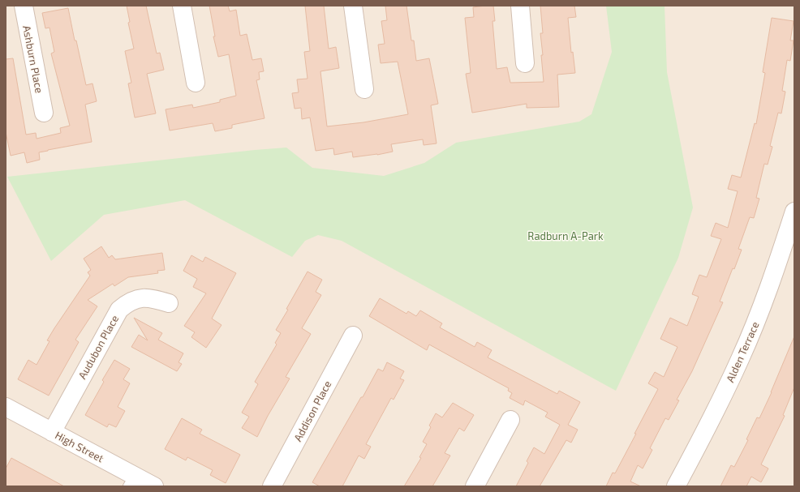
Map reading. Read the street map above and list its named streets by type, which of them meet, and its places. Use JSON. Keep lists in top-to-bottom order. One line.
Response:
{"streets":{"street":["Ashburn Place","Audubon Place","Alden Terrace","Addison Place","High Street"]},"crossings":[["Audubon Place","High Street"]],"parks":["Radburn A-Park"]}
